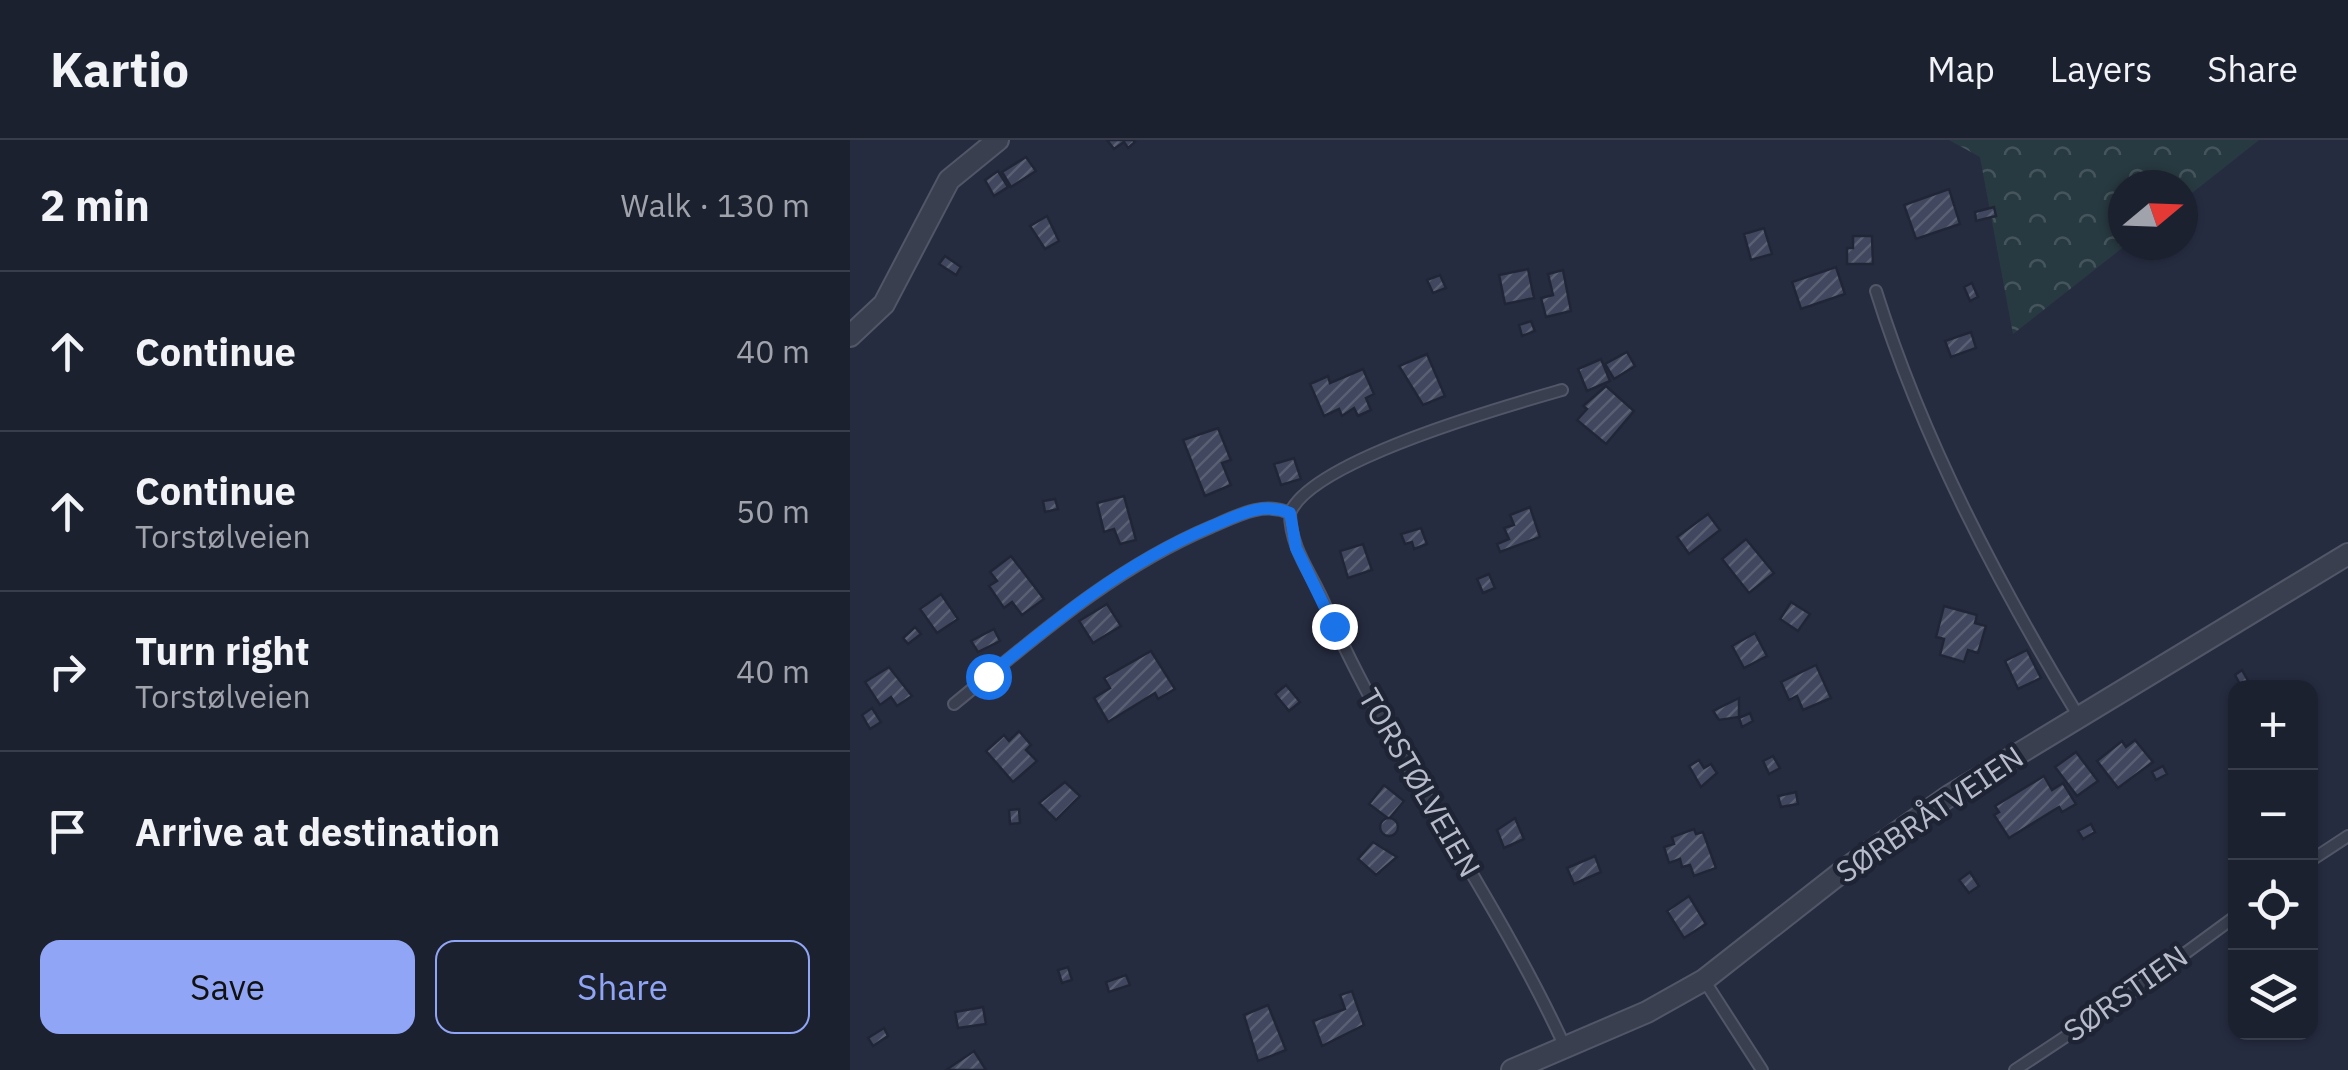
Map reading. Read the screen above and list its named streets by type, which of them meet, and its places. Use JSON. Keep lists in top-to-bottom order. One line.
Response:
{"streets":{"street":["SØRBRÅTVEIEN"],"lane":["TORSTØLVEIEN","SØRSTIEN"]},"crossings":[["TORSTØLVEIEN","SØRBRÅTVEIEN"]],"north":"right","page":{"header":"Kartio","nav":["Map","Layers","Share"],"heading":["2 min","Walk · 130 m"],"list":[["Continue","40 m"],["Continue","Torstølveien","50 m"],["Turn right","Torstølveien","40 m"],"Arrive at destination"],"map_buttons":["+","−"],"buttons":["Save","Share"]}}
